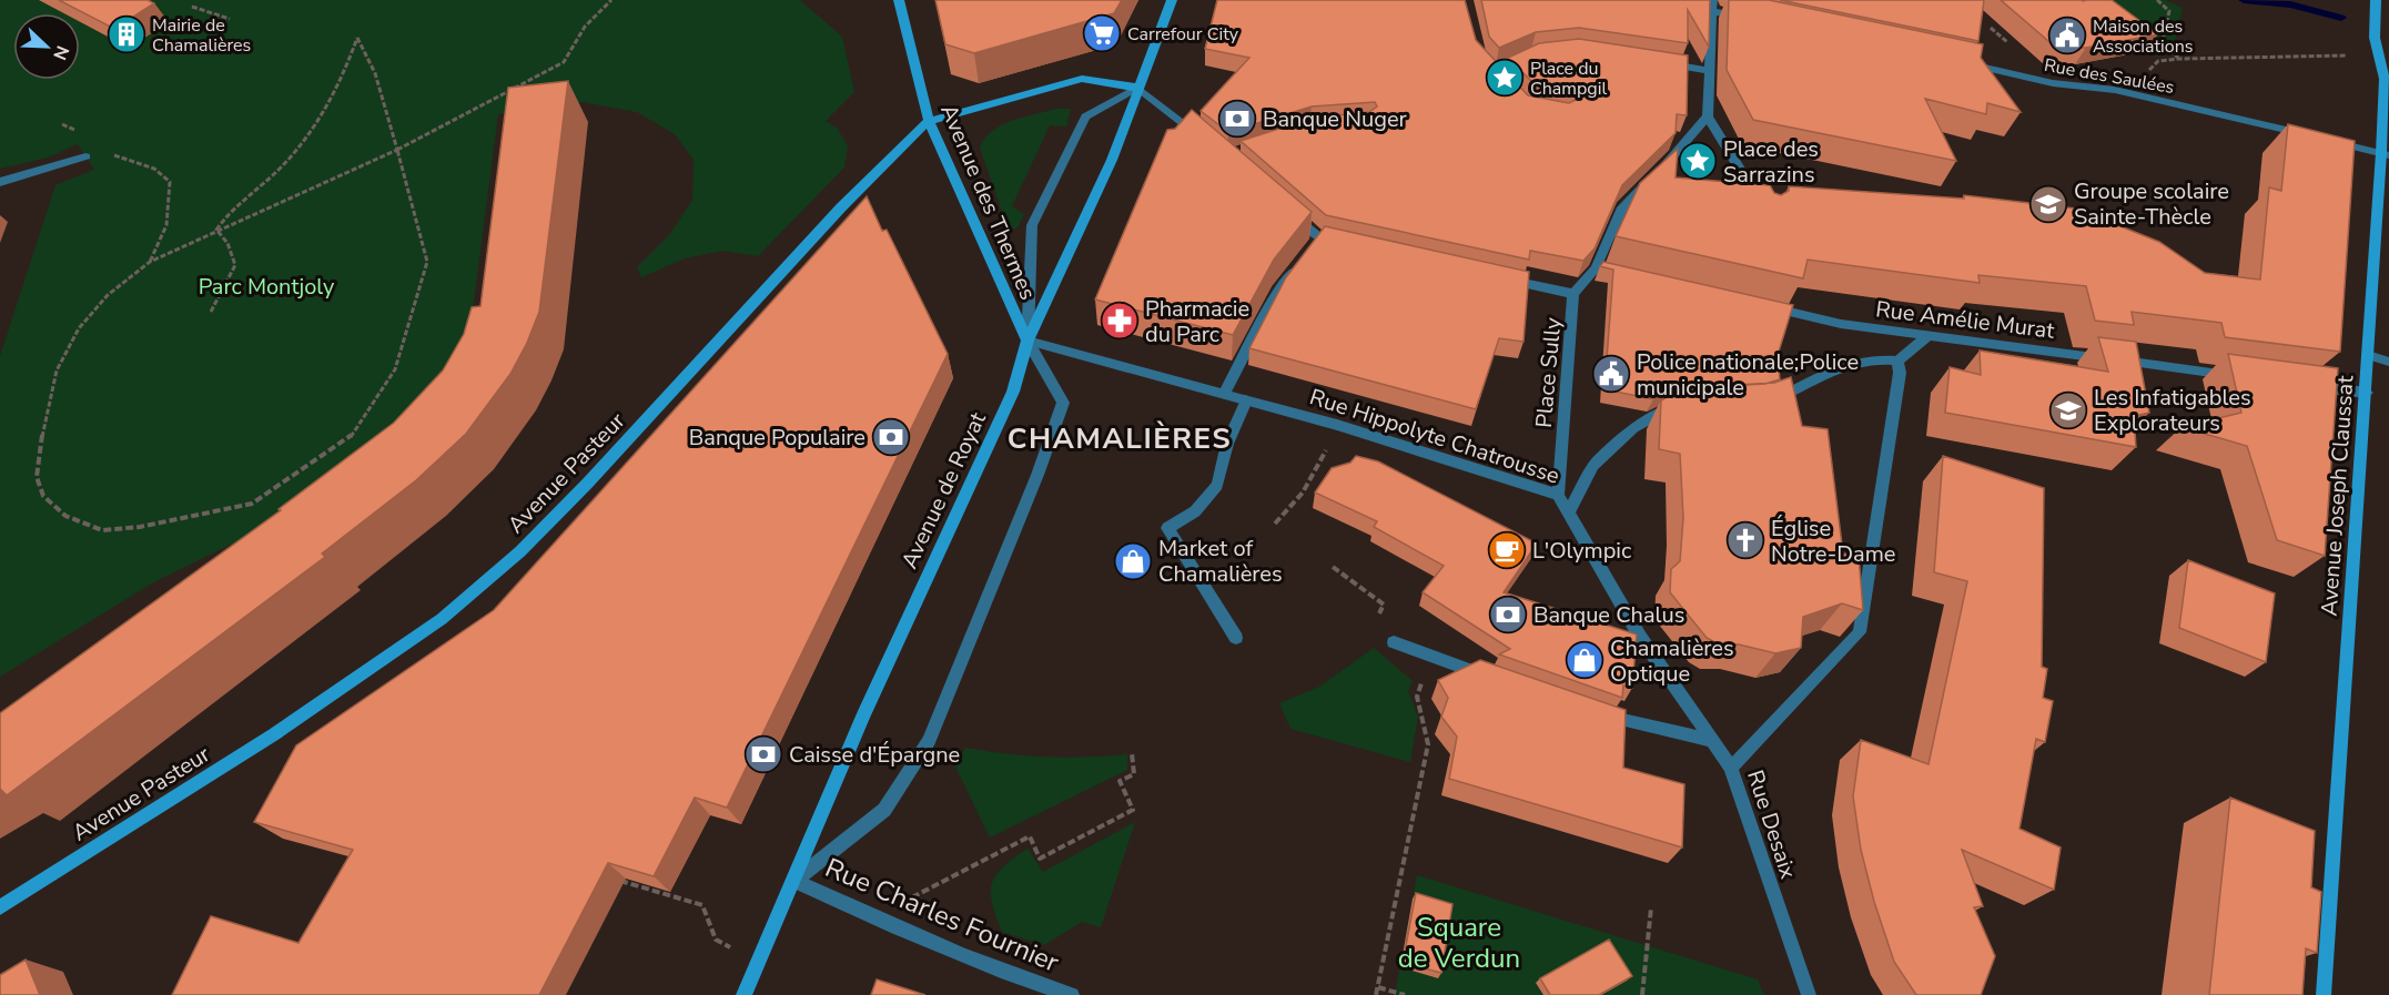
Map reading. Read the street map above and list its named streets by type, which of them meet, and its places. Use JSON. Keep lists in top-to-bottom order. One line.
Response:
{"streets":{"street":["Rue des Saulées","Avenue des Thermes","Rue Amélie Murat","Place Sully","Rue Hippolyte Chatrousse","Avenue Pasteur","Avenue de Royat","Avenue Joseph Claussat","Rue Desaix","Rue Charles Fournier"]},"crossings":[["Avenue des Thermes","Rue Hippolyte Chatrousse"],["Avenue des Thermes","Avenue Pasteur"],["Avenue des Thermes","Avenue de Royat"],["Place Sully","Rue Hippolyte Chatrousse"],["Rue Hippolyte Chatrousse","Avenue de Royat"],["Rue Hippolyte Chatrousse","Rue Desaix"],["Avenue Pasteur","Avenue de Royat"],["Avenue de Royat","Rue Charles Fournier"]],"districts":["CHAMALIÈRES"],"parks":["Parc Montjoly","Square de Verdun"],"places":{"supermarket":["Carrefour City"],"building":["Mairie de Chamalières"],"public building":["Maison des Associations","Police nationale;Police municipale"],"place":["Place du Champgil","Place des Sarrazins"],"bank":["Banque Nuger","Banque Populaire","Banque Chalus","Caisse d'Épargne"],"school or university":["Groupe scolaire Sainte-Thècle","Les Infatigables Explorateurs"],"pharmacy":["Pharmacie du Parc"],"church":["Église Notre-Dame"],"cafe":["L'Olympic"],"shop":["Market of Chamalières","Chamalières Optique"]},"north":"bottom right"}
